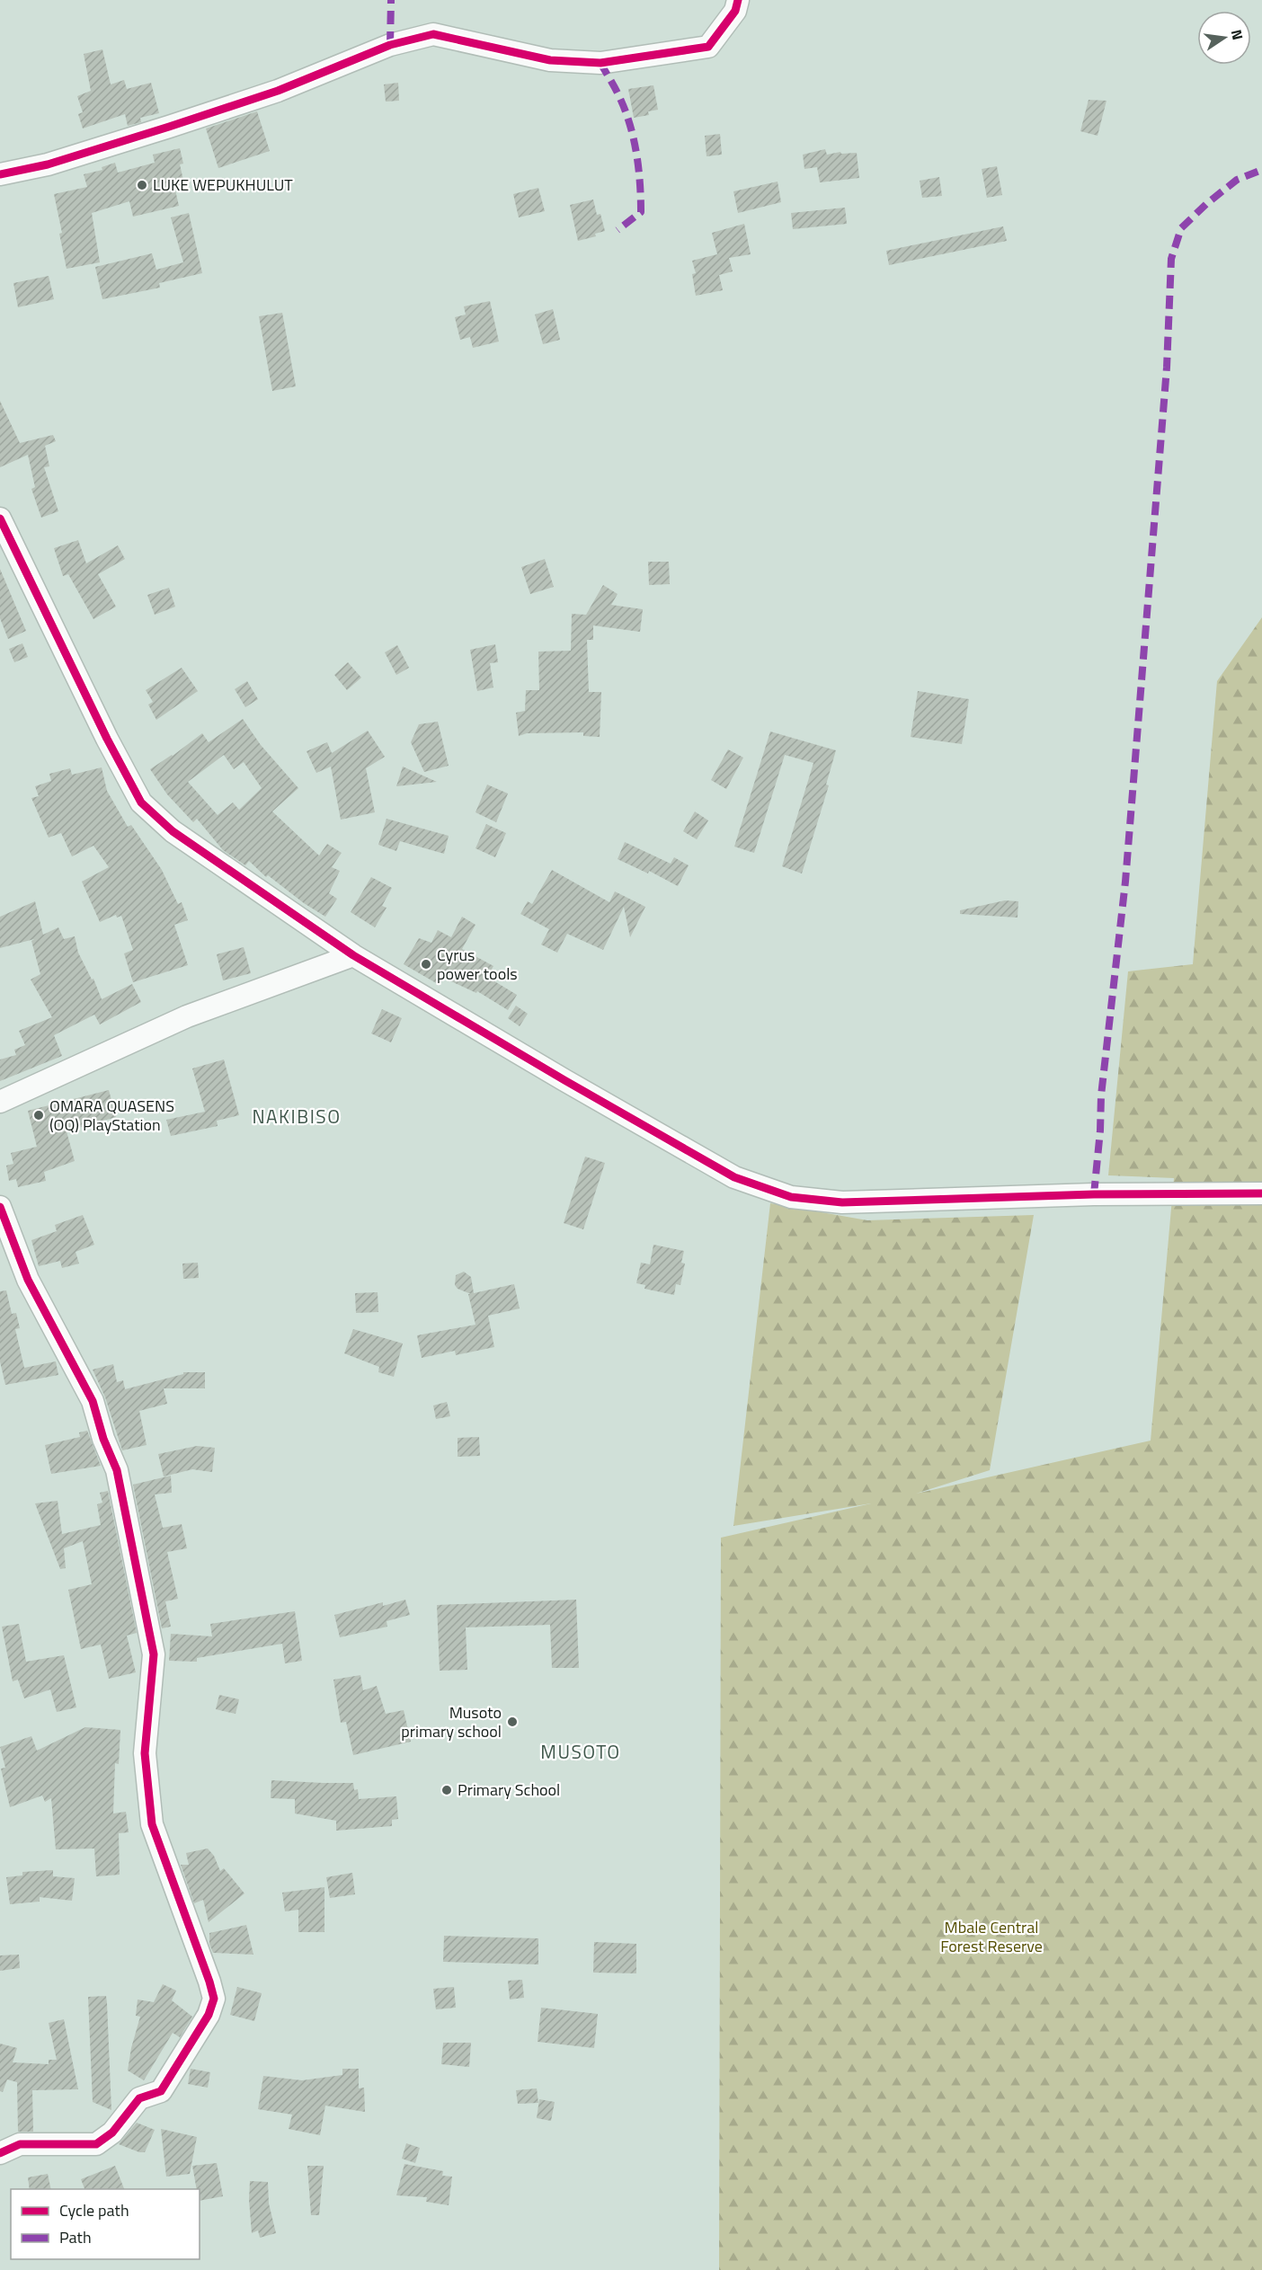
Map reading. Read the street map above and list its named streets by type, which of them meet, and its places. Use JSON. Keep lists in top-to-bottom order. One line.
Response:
{"districts":["NAKIBISO","MUSOTO"],"parks":["Mbale Central Forest Reserve"],"places":["LUKE WEPUKHULUT","Cyrus power tools","OMARA QUASENS (OQ) PlayStation","Musoto primary school","Primary School"],"legend":["Cycle path","Path"],"north":"right"}
